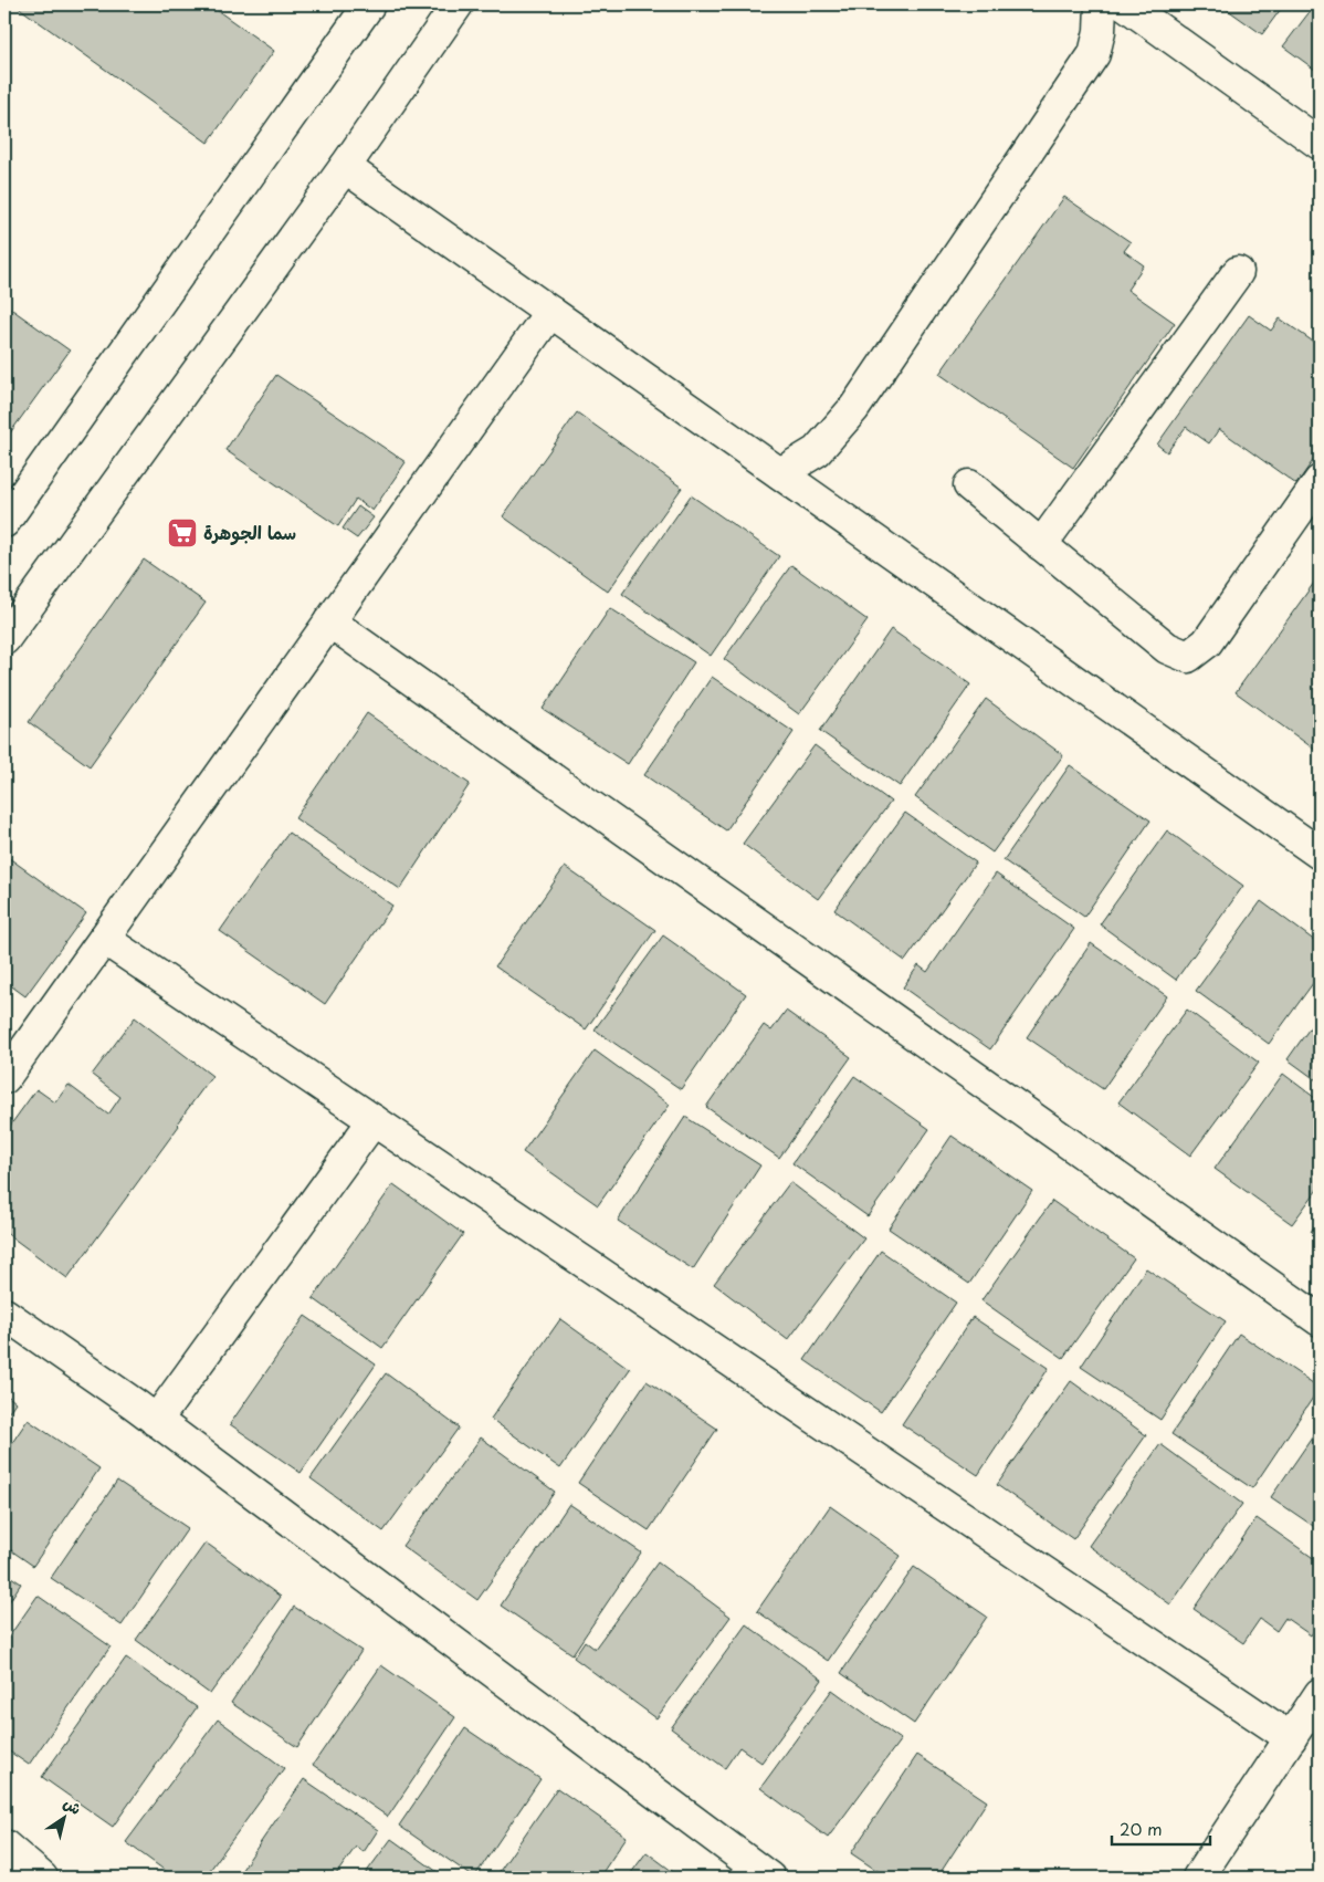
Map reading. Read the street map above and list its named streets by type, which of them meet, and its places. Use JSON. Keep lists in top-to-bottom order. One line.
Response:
{"places":{"supermarket":["سما الجوهرة"]},"scale_bar":"20 m","north":"top right"}
